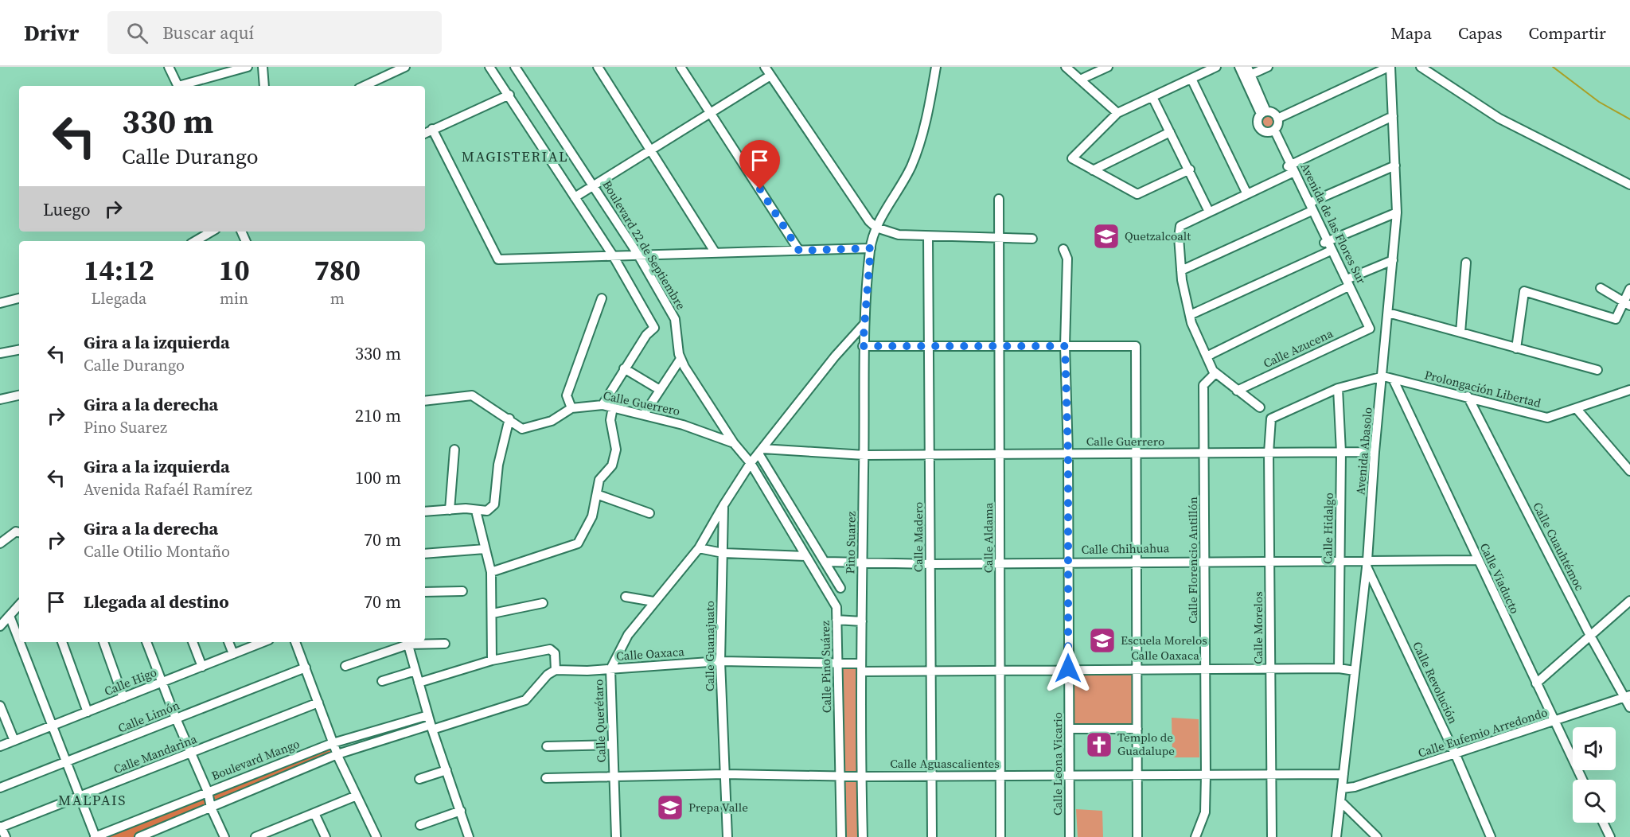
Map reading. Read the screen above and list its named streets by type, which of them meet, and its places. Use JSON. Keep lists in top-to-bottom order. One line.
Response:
{"streets":{"street":["Avenida de las Flores Sur","Boulevard 22 de Septiembre","Calle Azucena","Prolongación Libertad","Calle Guerrero","Avenida Abasolo","Calle Hidalgo","Calle Madero","Calle Aldama","Pino Suarez","Calle Cuauhtémoc","Calle Chihuahua","Calle Florencio Antillón","Calle Viaducto","Calle Morelos","Calle Guanajuato","Calle Oaxaca","Calle Pino Suárez","Calle Higo","Calle Revolución","Calle Limón","Calle Querétaro","Calle Eufemio Arredondo","Calle Mandarina","Boulevard Mango","Calle Aguascalientes","Calle Leona Vicario"]},"crossings":[["Avenida de las Flores Sur","Calle Azucena"],["Boulevard 22 de Septiembre","Calle Guerrero"],["Prolongación Libertad","Avenida Abasolo"],["Prolongación Libertad","Calle Cuauhtémoc"],["Prolongación Libertad","Calle Viaducto"],["Calle Guerrero","Avenida Abasolo"],["Calle Guerrero","Calle Hidalgo"],["Calle Guerrero","Calle Madero"],["Calle Guerrero","Calle Aldama"],["Calle Guerrero","Pino Suarez"],["Calle Guerrero","Calle Florencio Antillón"],["Calle Guerrero","Calle Morelos"],["Calle Guerrero","Calle Pino Suárez"],["Calle Guerrero","Calle Leona Vicario"],["Avenida Abasolo","Calle Chihuahua"],["Avenida Abasolo","Calle Oaxaca"],["Avenida Abasolo","Calle Revolución"],["Avenida Abasolo","Calle Eufemio Arredondo"],["Avenida Abasolo","Calle Aguascalientes"],["Calle Hidalgo","Calle Chihuahua"],["Calle Hidalgo","Calle Morelos"],["Calle Hidalgo","Calle Oaxaca"],["Calle Madero","Calle Chihuahua"],["Calle Madero","Calle Oaxaca"],["Calle Madero","Calle Aguascalientes"],["Calle Aldama","Calle Chihuahua"],["Calle Aldama","Calle Oaxaca"],["Calle Aldama","Calle Aguascalientes"],["Pino Suarez","Calle Chihuahua"],["Pino Suarez","Calle Oaxaca"],["Pino Suarez","Calle Aguascalientes"],["Calle Cuauhtémoc","Calle Eufemio Arredondo"],["Calle Chihuahua","Calle Florencio Antillón"],["Calle Chihuahua","Calle Viaducto"],["Calle Chihuahua","Calle Morelos"],["Calle Chihuahua","Calle Revolución"],["Calle Chihuahua","Calle Leona Vicario"],["Calle Florencio Antillón","Calle Oaxaca"],["Calle Florencio Antillón","Calle Aguascalientes"],["Calle Viaducto","Calle Eufemio Arredondo"],["Calle Morelos","Calle Oaxaca"],["Calle Morelos","Calle Aguascalientes"],["Calle Guanajuato","Calle Oaxaca"],["Calle Guanajuato","Calle Querétaro"],["Calle Guanajuato","Calle Aguascalientes"],["Calle Oaxaca","Calle Pino Suárez"],["Calle Oaxaca","Calle Querétaro"],["Calle Oaxaca","Boulevard Mango"],["Calle Oaxaca","Calle Leona Vicario"],["Calle Pino Suárez","Calle Aguascalientes"],["Calle Revolución","Calle Eufemio Arredondo"],["Calle Querétaro","Calle Aguascalientes"],["Calle Aguascalientes","Calle Leona Vicario"]],"districts":["MAGISTERIAL","MALPAIS"],"places":{"school or university":["Quetzalcoalt","Escuela Morelos","Prepa Valle"],"church":["Templo de Guadalupe"]},"page":{"header":"Drivr","search":"Buscar aquí","nav":["Mapa","Capas","Compartir"],"turn":["330 m","Calle Durango"],"then":"Luego","eta":["14:12","Llegada","10","min","780","m"],"list":[{"name":"Gira a la izquierda","note":"Calle Durango","value":"330 m"},{"name":"Gira a la derecha","note":"Pino Suarez","value":"210 m"},{"name":"Gira a la izquierda","note":"Avenida Rafaél Ramírez","value":"100 m"},{"name":"Gira a la derecha","note":"Calle Otilio Montaño","value":"70 m"},{"name":"Llegada al destino","value":"70 m"}]}}
